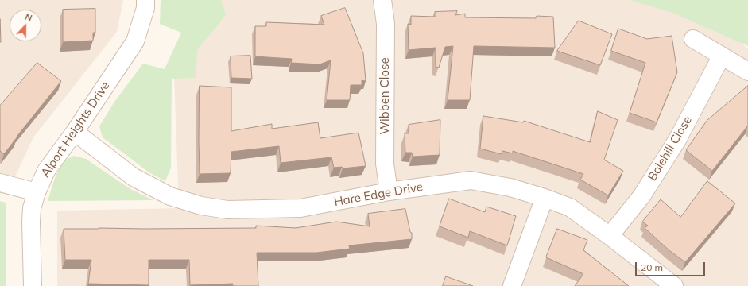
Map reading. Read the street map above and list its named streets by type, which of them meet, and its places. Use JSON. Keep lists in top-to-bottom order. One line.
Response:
{"streets":{"street":["Wibben Close","Alport Heights Drive","Bolehill Close","Hare Edge Drive"]},"crossings":[["Wibben Close","Hare Edge Drive"],["Alport Heights Drive","Hare Edge Drive"],["Bolehill Close","Hare Edge Drive"]],"scale_bar":"20 m","north":"top"}
